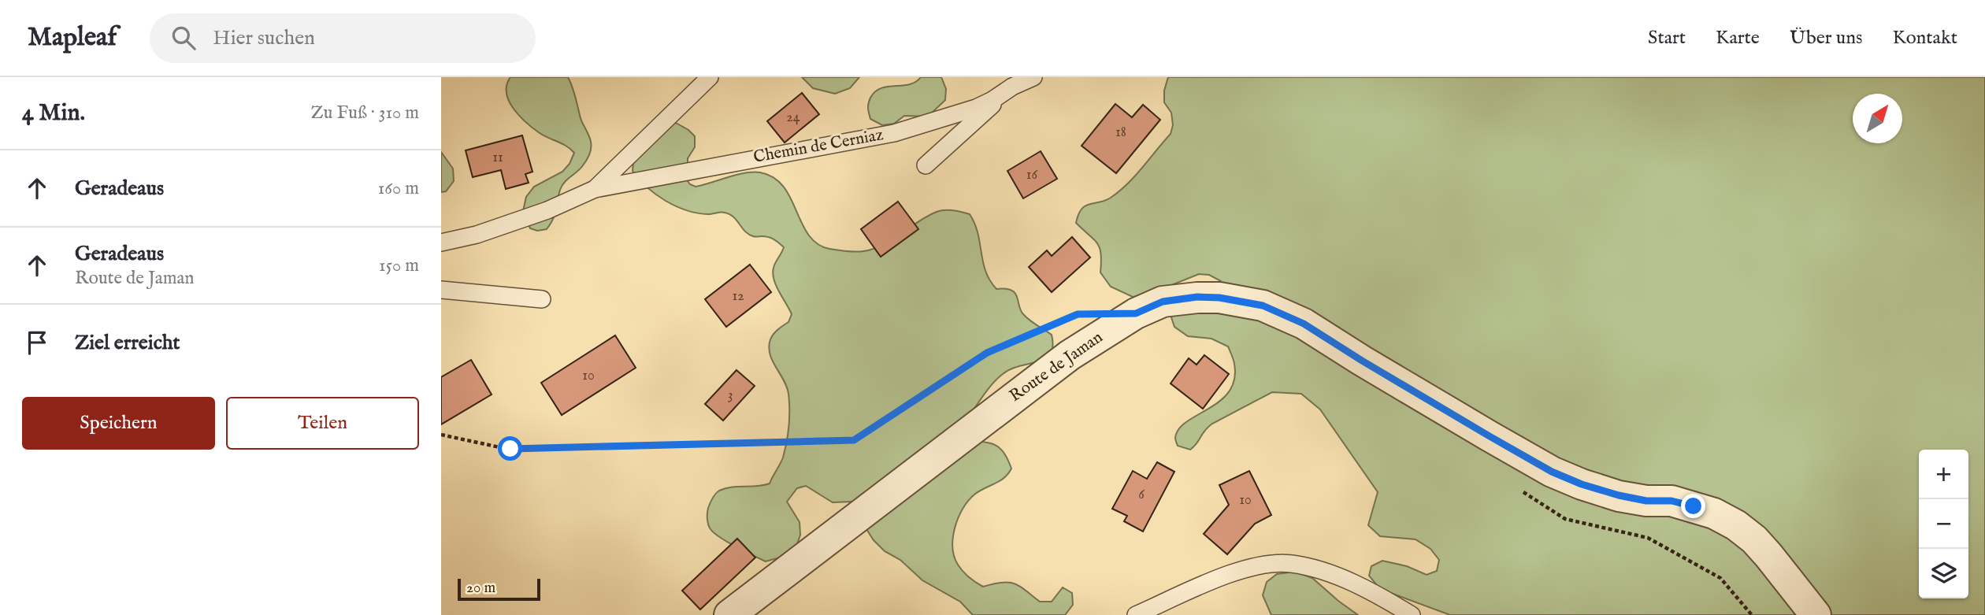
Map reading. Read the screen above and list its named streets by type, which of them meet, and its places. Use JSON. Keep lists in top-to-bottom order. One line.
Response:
{"streets":{"street":["Route de Jaman"],"lane":["Chemin de Cerniaz"]},"house_numbers":["24","18","11","16","12","10","3","6","10"],"scale_bar":"20 m","north":"top right","page":{"header":"Mapleaf","search":"Hier suchen","nav":["Start","Karte","Über uns","Kontakt"],"heading":["4 Min.","Zu Fuß · 310 m"],"list":[["Geradeaus","160 m"],["Geradeaus","Route de Jaman","150 m"],"Ziel erreicht"],"buttons":["Speichern","Teilen"],"map_buttons":["+","−"],"scale":"20 m"}}
